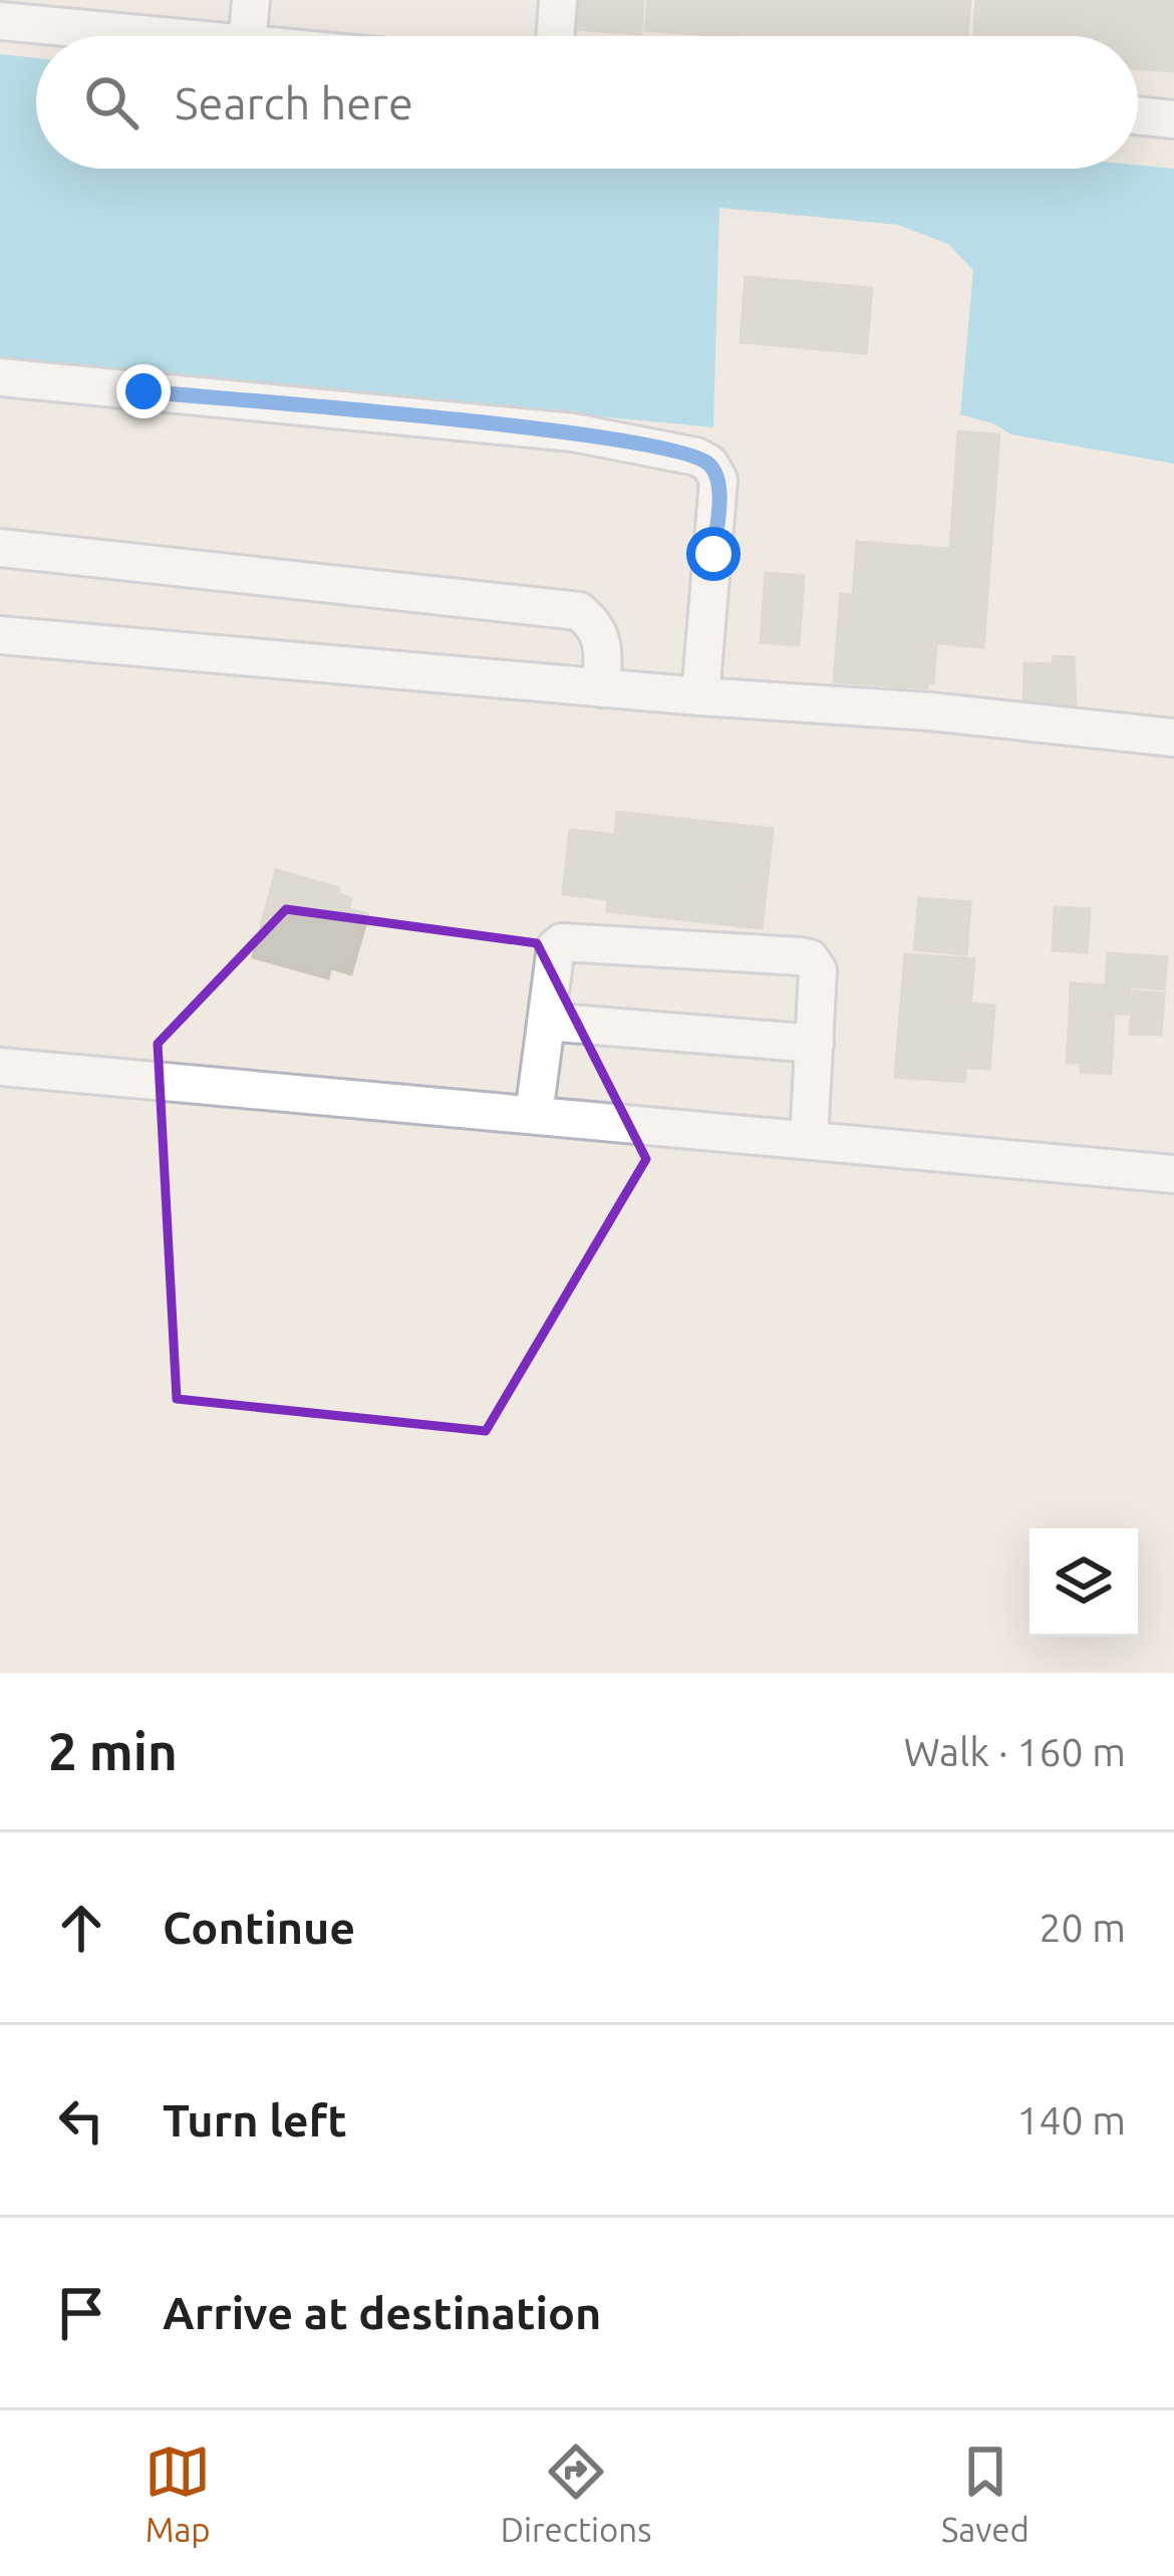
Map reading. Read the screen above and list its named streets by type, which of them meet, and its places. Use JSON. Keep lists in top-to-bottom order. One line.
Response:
{"page":{"search":"Search here","heading":["2 min","Walk · 160 m"],"list":[["Continue","20 m"],["Turn left","140 m"],"Arrive at destination"],"nav":["Map","Directions","Saved"]}}
